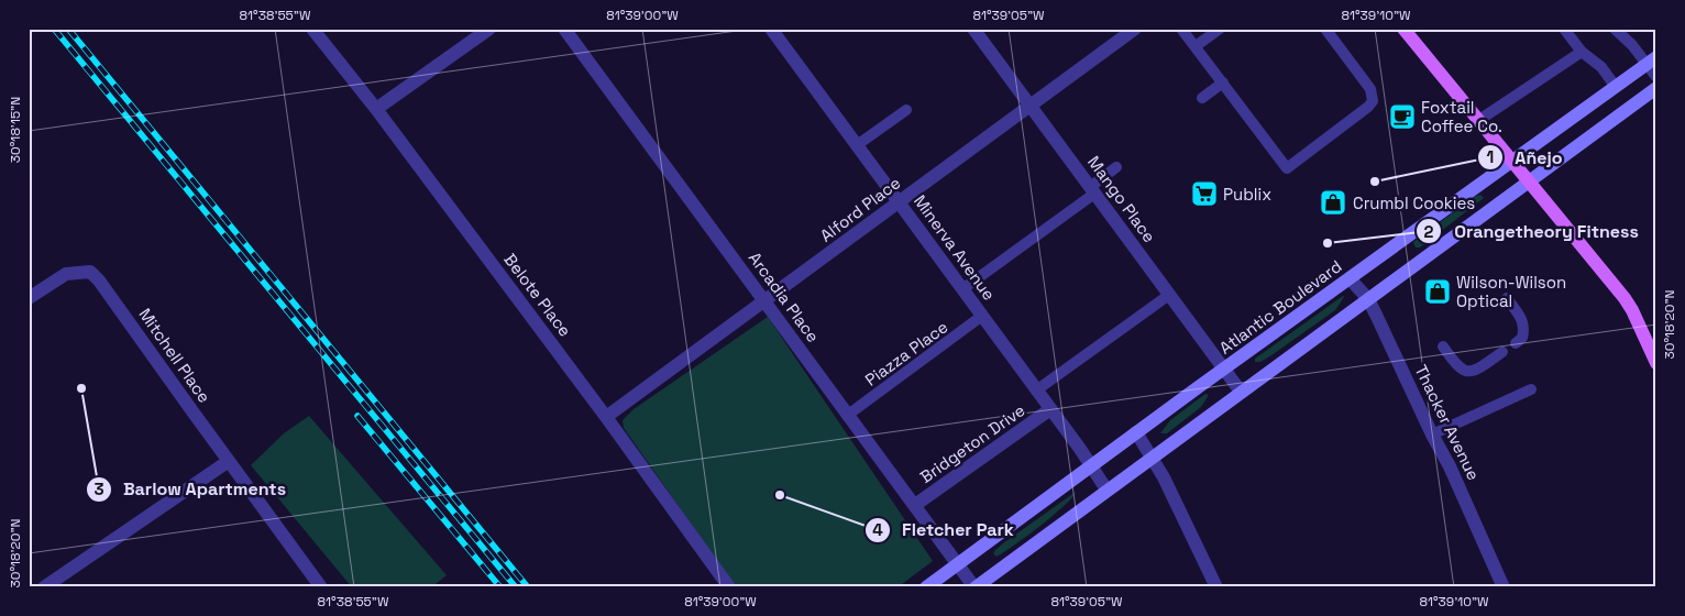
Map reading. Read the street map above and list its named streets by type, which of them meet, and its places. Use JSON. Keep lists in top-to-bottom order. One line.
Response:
{"streets":{"main road":["Atlantic Boulevard"],"street":["Mango Place","Alford Place","Minerva Avenue","Belote Place","Arcadia Place","Mitchell Place","Thacker Avenue","Bridgeton Drive"],"lane":["Piazza Place"]},"crossings":[["Mango Place","Alford Place"],["Mango Place","Atlantic Boulevard"],["Alford Place","Minerva Avenue"],["Alford Place","Belote Place"],["Alford Place","Arcadia Place"],["Minerva Avenue","Atlantic Boulevard"],["Minerva Avenue","Piazza Place"],["Minerva Avenue","Bridgeton Drive"],["Arcadia Place","Atlantic Boulevard"],["Arcadia Place","Piazza Place"],["Arcadia Place","Bridgeton Drive"],["Atlantic Boulevard","Thacker Avenue"]],"places":{"cafe":["Foxtail Coffee Co."],"other":["Añejo","Orangetheory Fitness","Barlow Apartments","Fletcher Park"],"supermarket":["Publix"],"shop":["Crumbl Cookies","Wilson-Wilson Optical"]},"coordinates":["81°38'55\"W","81°39'00\"W","81°39'05\"W","81°39'10\"W","30°18'15\"N","30°18'20\"N"]}
